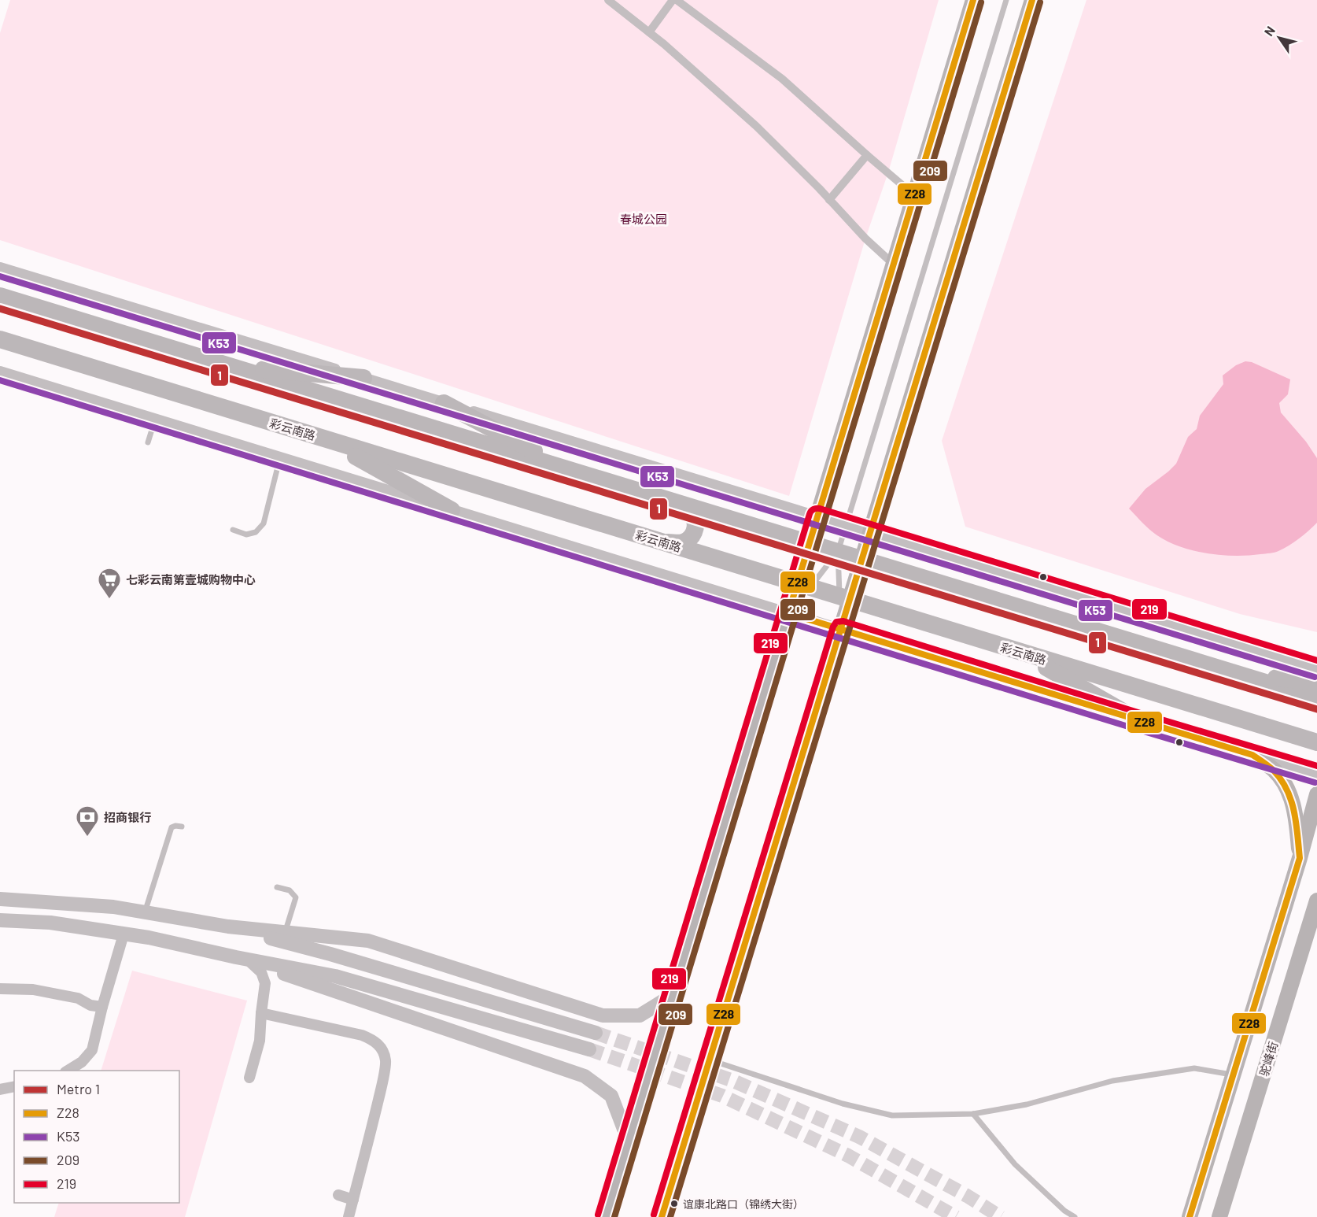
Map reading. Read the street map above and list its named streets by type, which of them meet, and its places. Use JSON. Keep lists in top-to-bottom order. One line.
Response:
{"streets":{"main road":["彩云南路","驼峰街"]},"parks":["春城公园"],"places":{"supermarket":["七彩云南第壹城购物中心"],"bank":["招商银行"],"other":["谊康北路口（锦绣大街）"]},"lines":["transit line Z28","transit line 209","transit line K53","metro line 1","transit line 219"],"legend":["Metro 1","Z28","K53","209","219"],"north":"top left"}
